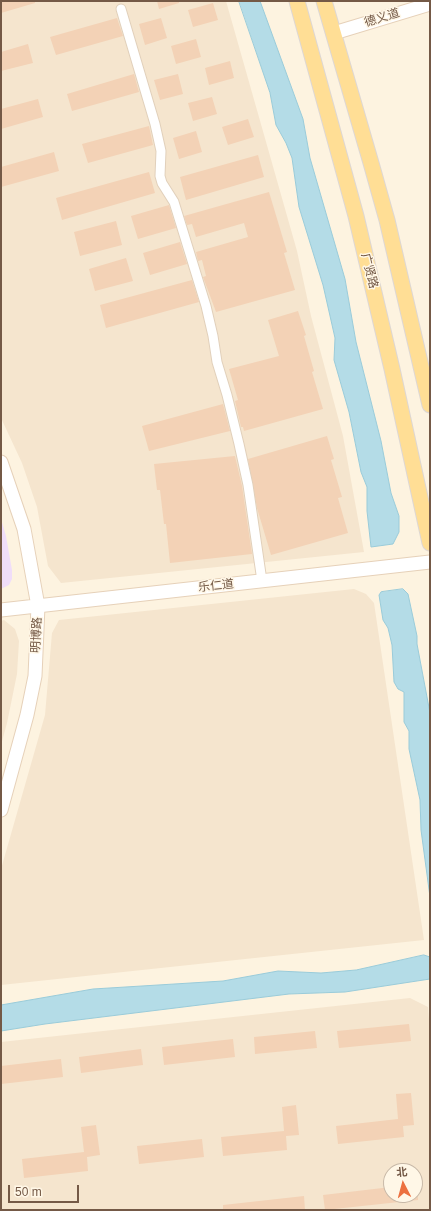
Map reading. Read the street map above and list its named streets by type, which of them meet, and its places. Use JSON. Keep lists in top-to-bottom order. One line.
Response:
{"streets":{"main road":["广贤路"],"street":["德义道","乐仁道","明博路"]},"crossings":[["乐仁道","明博路"]],"scale_bar":"50 m","north":"top"}
